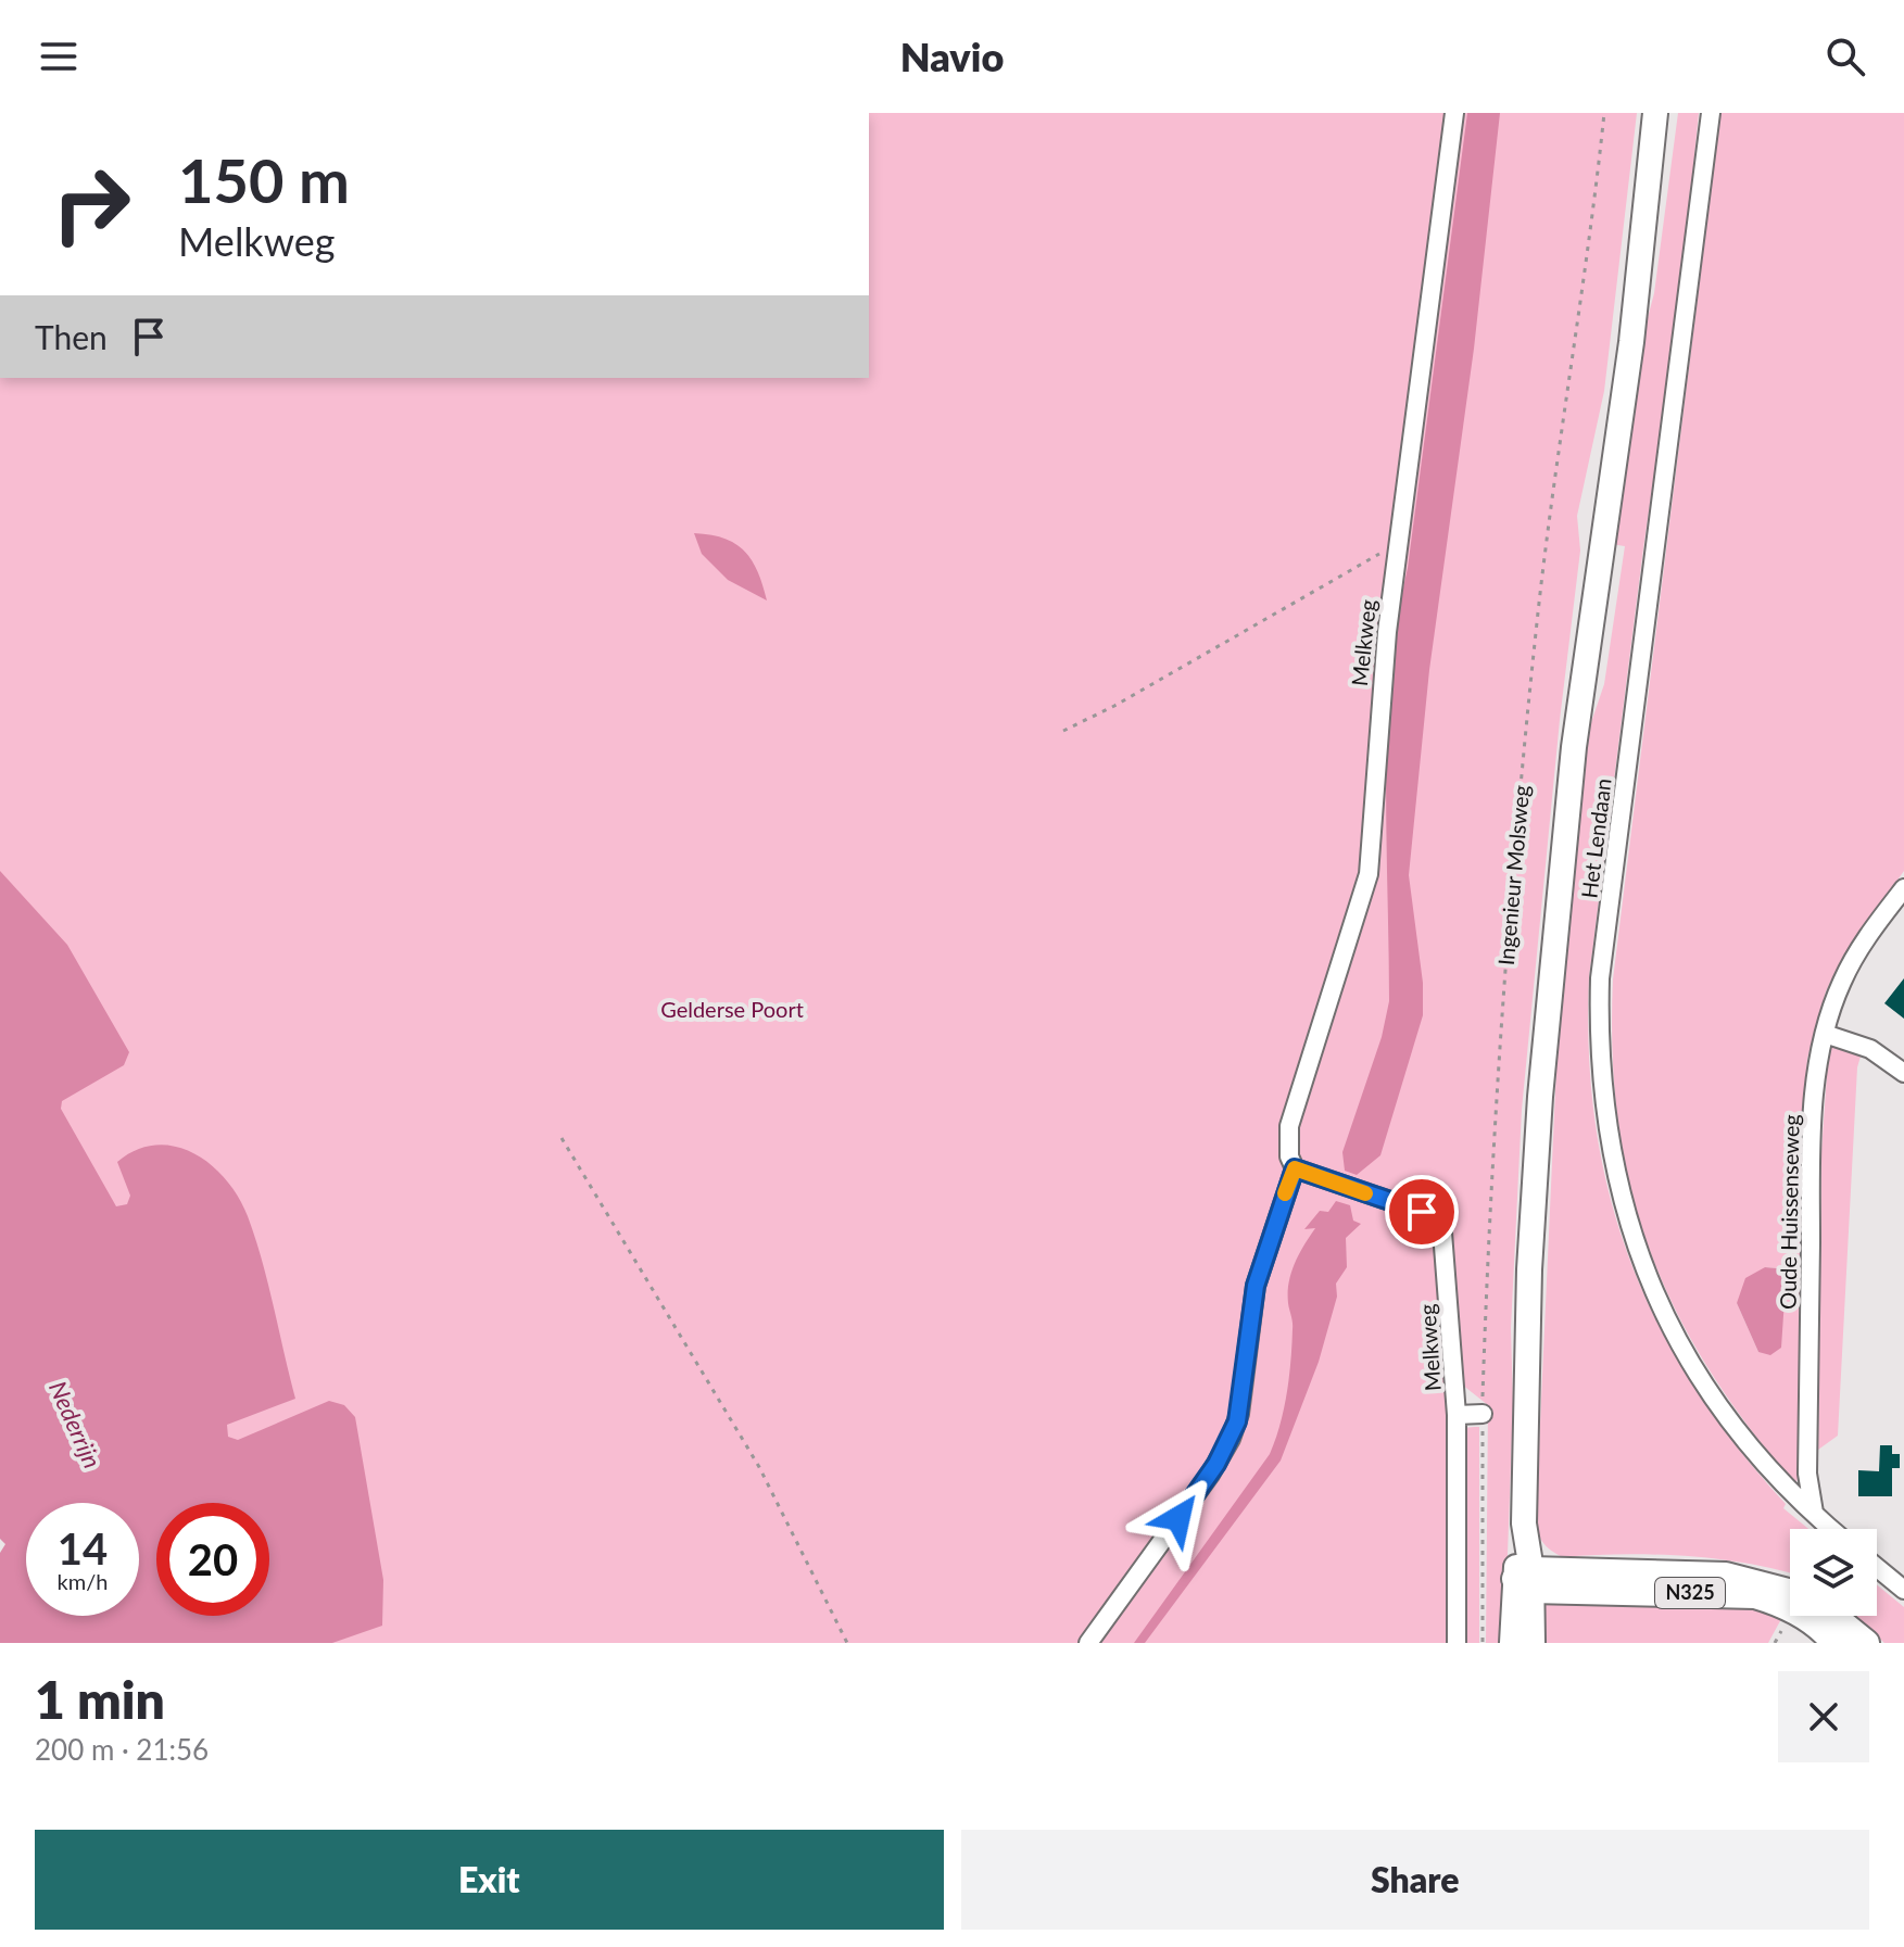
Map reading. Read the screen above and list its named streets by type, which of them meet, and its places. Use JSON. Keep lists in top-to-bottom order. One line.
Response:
{"streets":{"highway":["N325"],"main road":["Ingenieur Molsweg"],"street":["Melkweg","Het Lendaan","Oude Huissenseweg"]},"crossings":[["Melkweg","Ingenieur Molsweg"],["Het Lendaan","Oude Huissenseweg"],["Ingenieur Molsweg","N325"]],"water":["Nederrijn"],"parks":["Gelderse Poort"],"page":{"header":"Navio","turn":["150 m","Melkweg"],"then":"Then","speed":"14 km/h","limit":"20","heading":["1 min","200 m · 21:56"],"buttons":["Exit","Share"]}}
